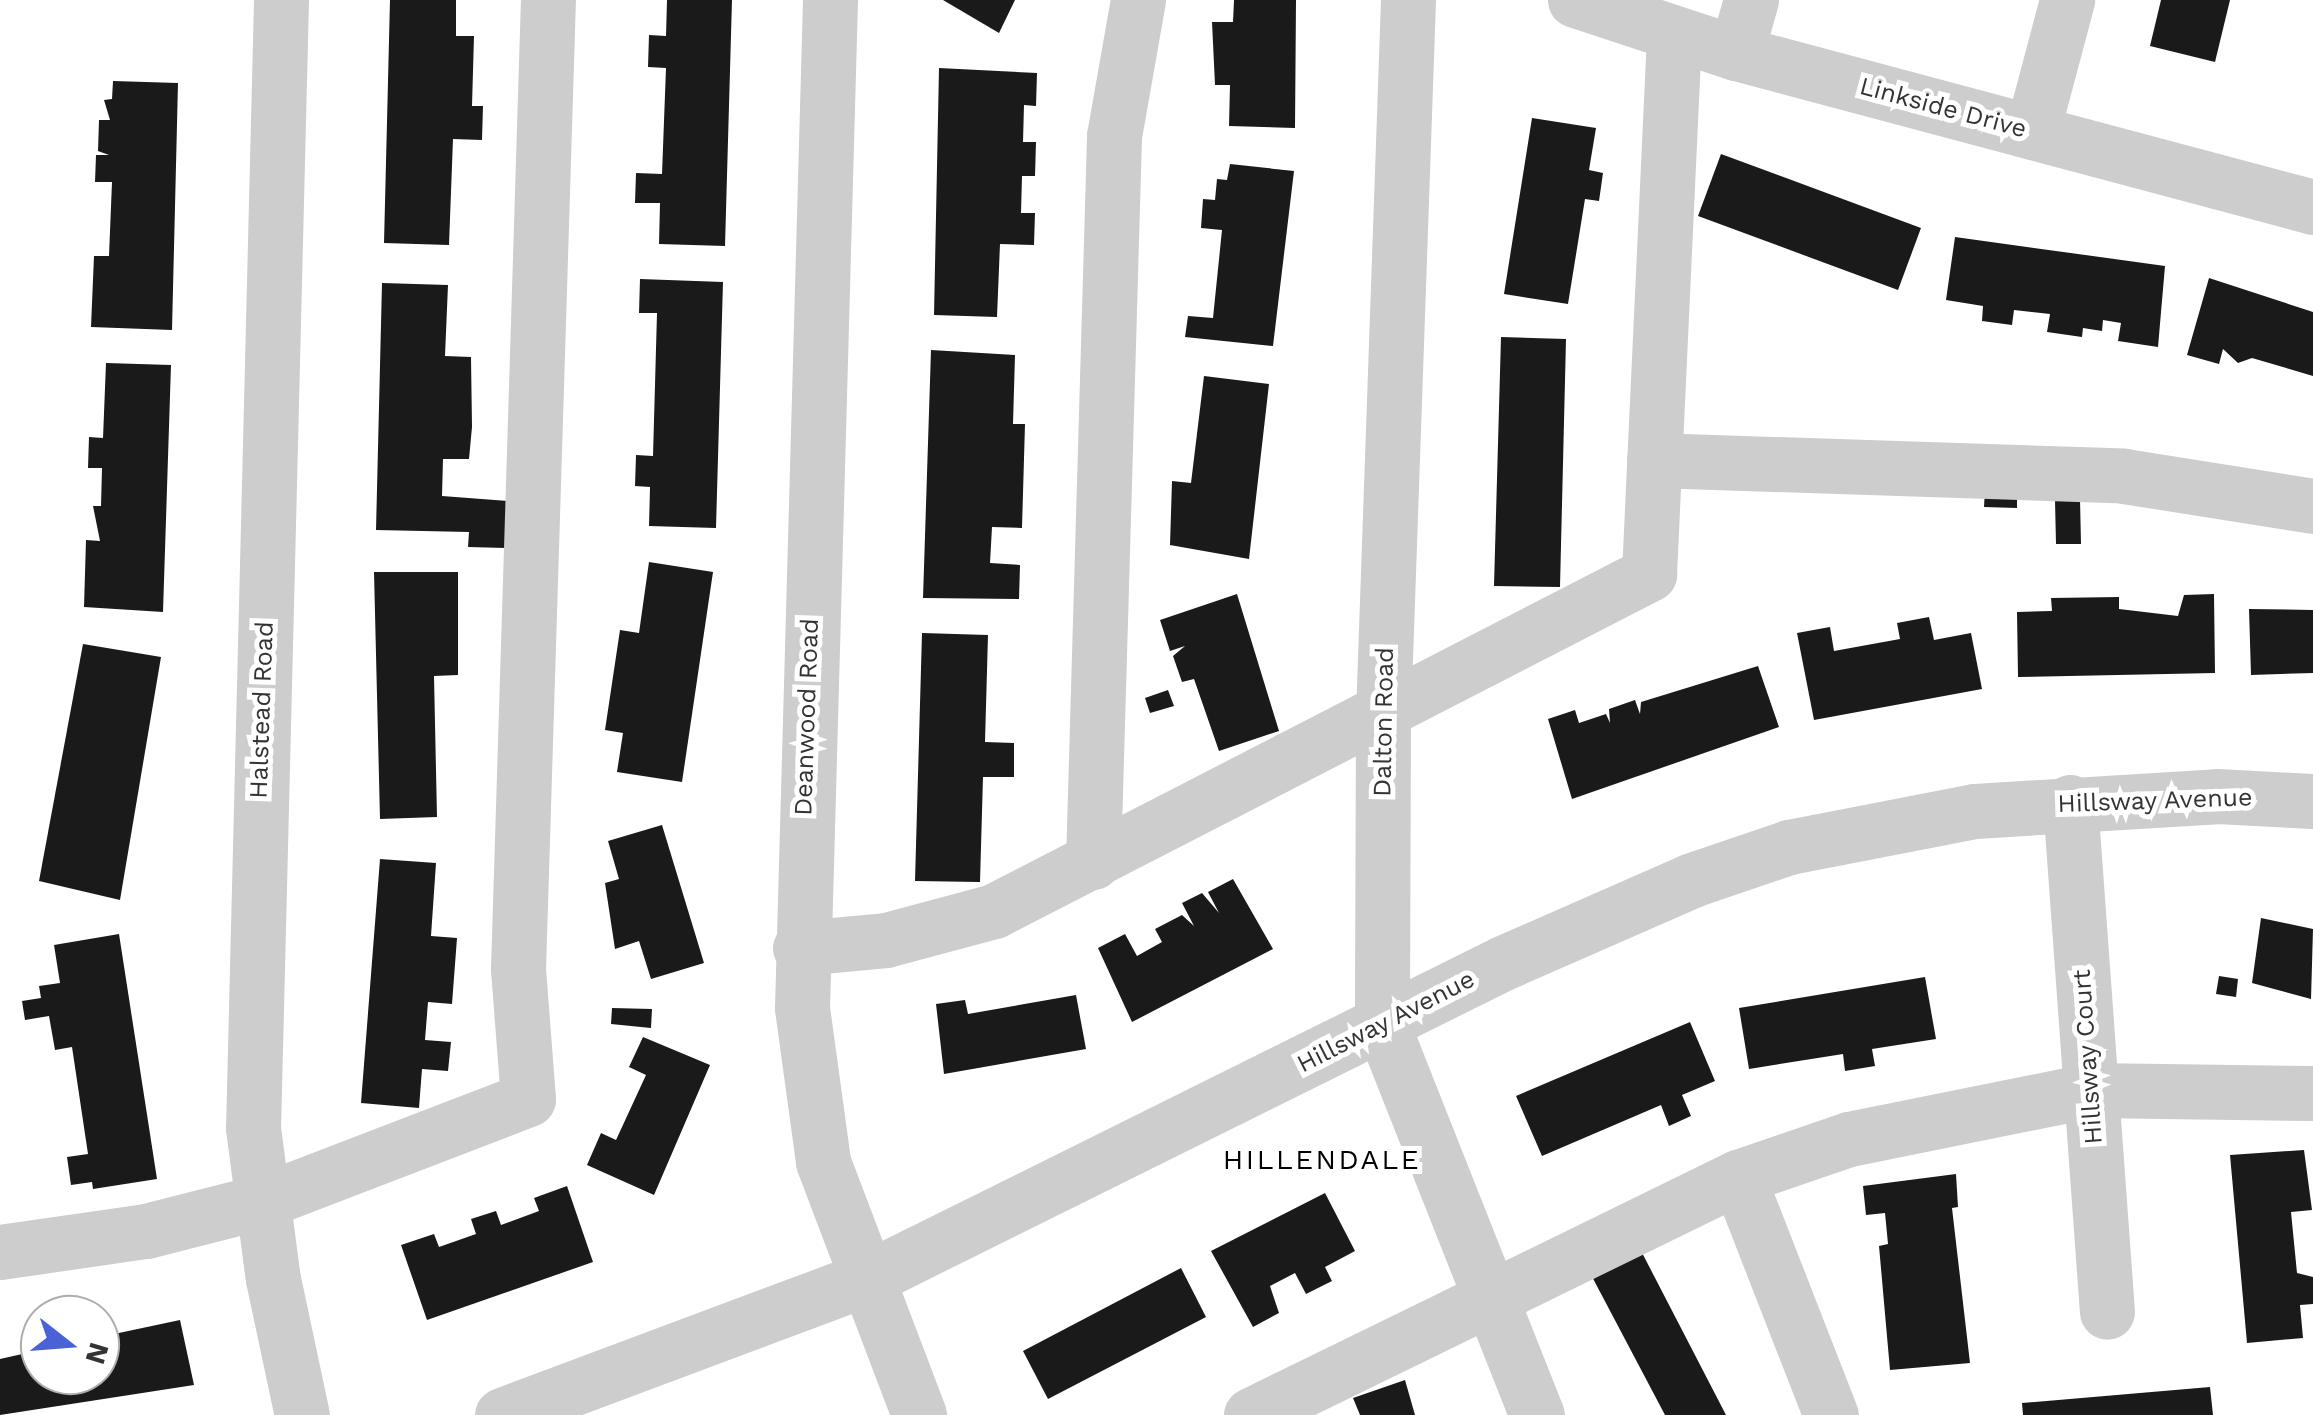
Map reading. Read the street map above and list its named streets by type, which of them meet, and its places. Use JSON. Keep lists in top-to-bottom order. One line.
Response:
{"streets":{"street":["Linkside Drive","Halstead Road","Deanwood Road","Dalton Road","Hillsway Avenue","Hillsway Court"]},"crossings":[["Deanwood Road","Hillsway Avenue"],["Dalton Road","Hillsway Avenue"],["Hillsway Avenue","Hillsway Court"]],"districts":["HILLENDALE"],"north":"right"}
